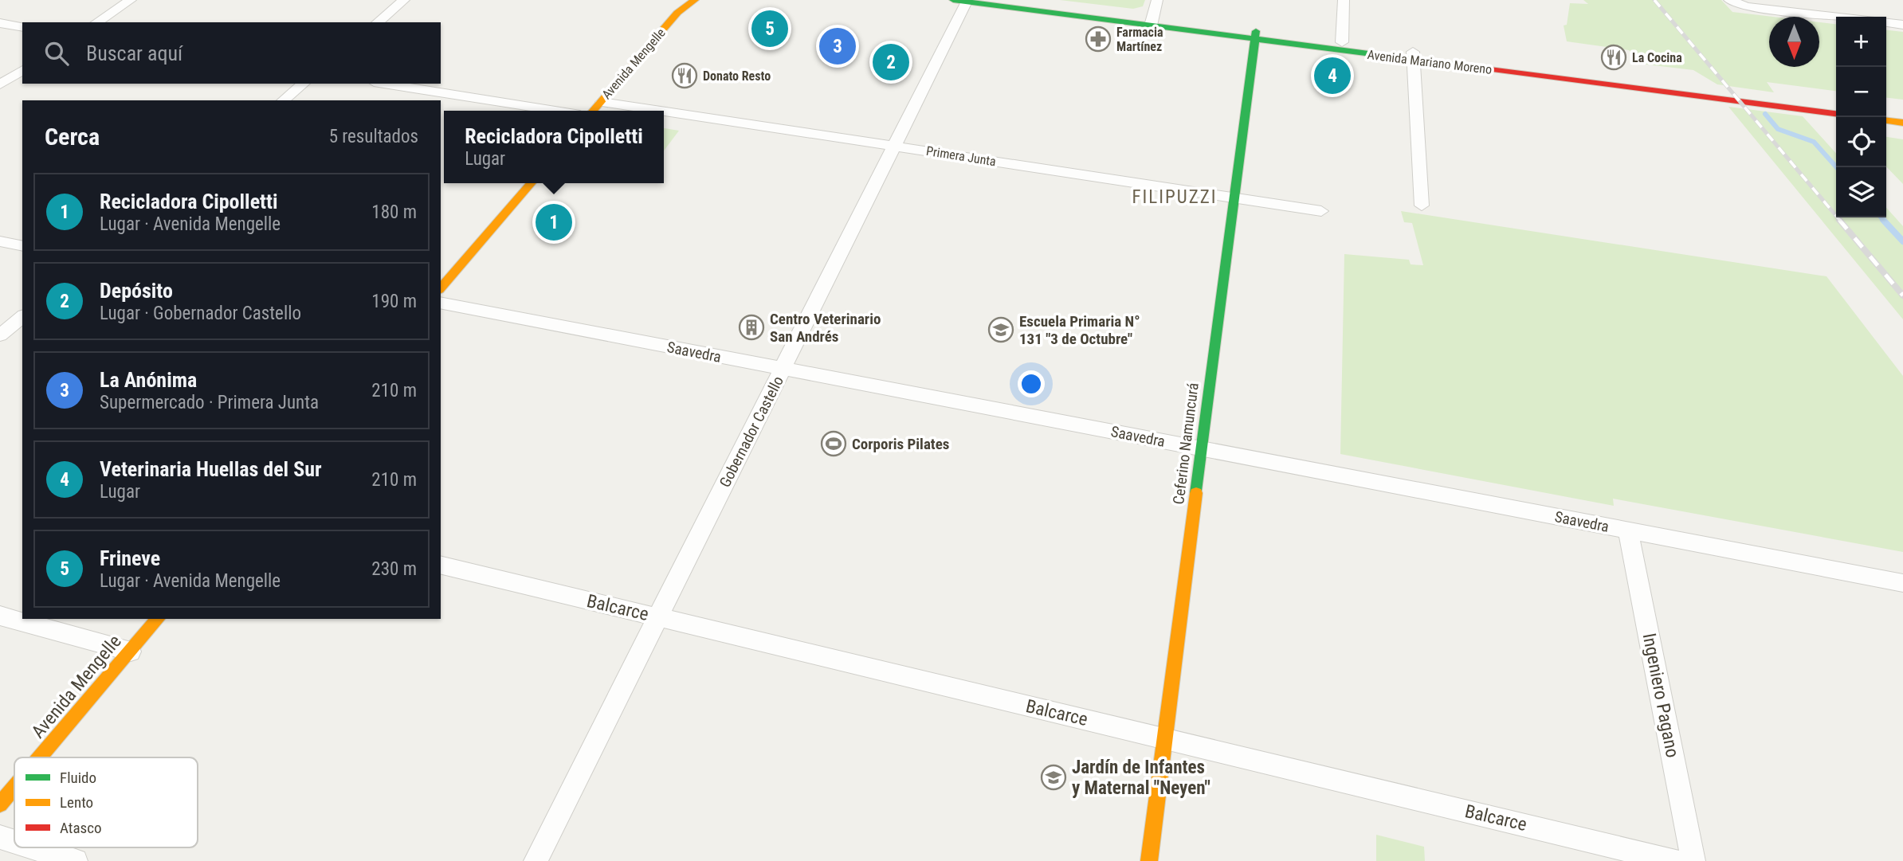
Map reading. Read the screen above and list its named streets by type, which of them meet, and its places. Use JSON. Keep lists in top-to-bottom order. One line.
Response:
{"streets":{"main road":["Avenida Mariano Moreno","Avenida Mengelle","Ceferino Namuncurá"],"street":["Primera Junta","Saavedra","Gobernador Castello","Balcarce","Ingeniero Pagano"]},"crossings":[["Avenida Mariano Moreno","Gobernador Castello"],["Avenida Mariano Moreno","Ceferino Namuncurá"],["Avenida Mengelle","Primera Junta"],["Primera Junta","Gobernador Castello"],["Primera Junta","Ceferino Namuncurá"],["Saavedra","Gobernador Castello"],["Saavedra","Ceferino Namuncurá"],["Saavedra","Ingeniero Pagano"],["Gobernador Castello","Balcarce"],["Ceferino Namuncurá","Balcarce"]],"districts":["FILIPUZZI"],"places":{"pharmacy":["Farmacia Martínez"],"restaurant":["La Cocina","Donato Resto"],"building":["Centro Veterinario San Andrés"],"school or university":["Escuela Primaria N° 131 \"3 de Octubre\"","Jardín de Infantes y Maternal \"Neyen\""],"sports":["Corporis Pilates"]},"legend":["Fluido","Lento","Atasco"],"north":"bottom","page":{"pins":["5","3","2","4","1"],"map_buttons":["+","−"],"search":"Buscar aquí","heading":["Cerca","5 resultados"],"popup":["Recicladora Cipolletti","Lugar"],"list":[{"mark":"1","name":"Recicladora Cipolletti","note":"Lugar · Avenida Mengelle","value":"180 m"},{"mark":"2","name":"Depósito","note":"Lugar · Gobernador Castello","value":"190 m"},{"mark":"3","name":"La Anónima","note":"Supermercado · Primera Junta","value":"210 m"},{"mark":"4","name":"Veterinaria Huellas del Sur","note":"Lugar","value":"210 m"},{"mark":"5","name":"Frineve","note":"Lugar · Avenida Mengelle","value":"230 m"}]}}
